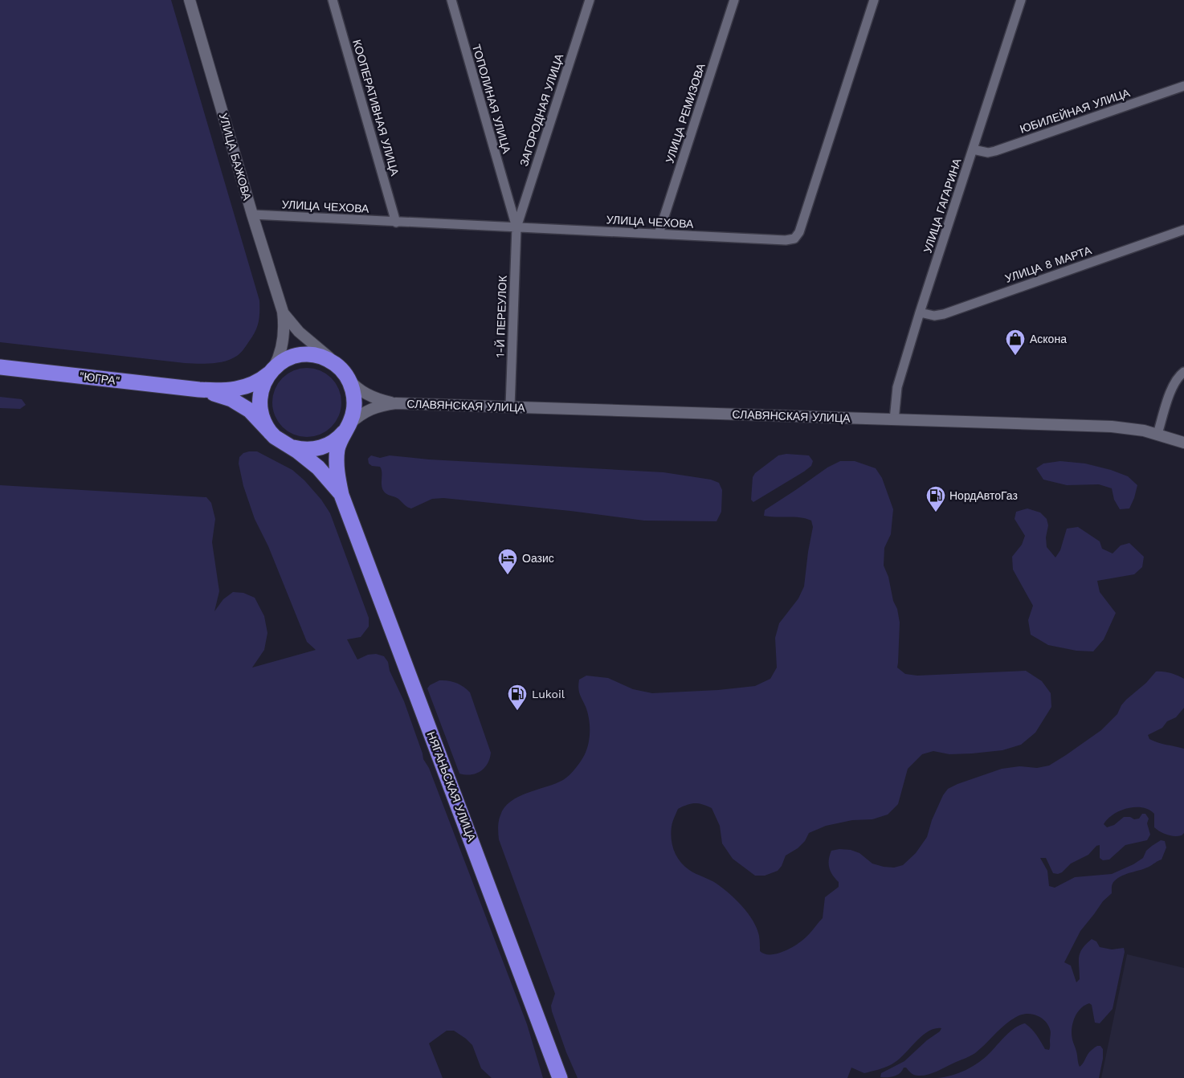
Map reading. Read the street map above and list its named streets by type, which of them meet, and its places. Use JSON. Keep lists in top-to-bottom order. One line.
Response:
{"streets":{"highway":["\"ЮГРА\"","НЯГАНЬСКАЯ УЛИЦА"],"street":["ТОПОЛИНАЯ УЛИЦА","КООПЕРАТИВНАЯ УЛИЦА","ЗАГОРОДНАЯ УЛИЦА","ЮБИЛЕЙНАЯ УЛИЦА","УЛИЦА РЕМИЗОВА","УЛИЦА БАЖОВА","УЛИЦА ГАГАРИНА","УЛИЦА ЧЕХОВА","УЛИЦА 8 МАРТА","1-Й ПЕРЕУЛОК","СЛАВЯНСКАЯ УЛИЦА"]},"crossings":[["ТОПОЛИНАЯ УЛИЦА","ЗАГОРОДНАЯ УЛИЦА"],["ТОПОЛИНАЯ УЛИЦА","УЛИЦА ЧЕХОВА"],["ТОПОЛИНАЯ УЛИЦА","1-Й ПЕРЕУЛОК"],["КООПЕРАТИВНАЯ УЛИЦА","УЛИЦА ЧЕХОВА"],["ЗАГОРОДНАЯ УЛИЦА","УЛИЦА ЧЕХОВА"],["ЗАГОРОДНАЯ УЛИЦА","1-Й ПЕРЕУЛОК"],["ЮБИЛЕЙНАЯ УЛИЦА","УЛИЦА ГАГАРИНА"],["УЛИЦА РЕМИЗОВА","УЛИЦА ЧЕХОВА"],["УЛИЦА БАЖОВА","УЛИЦА ЧЕХОВА"],["УЛИЦА ГАГАРИНА","УЛИЦА 8 МАРТА"],["УЛИЦА ГАГАРИНА","СЛАВЯНСКАЯ УЛИЦА"],["УЛИЦА ЧЕХОВА","1-Й ПЕРЕУЛОК"],["1-Й ПЕРЕУЛОК","СЛАВЯНСКАЯ УЛИЦА"]],"places":{"shop":["Аскона"],"fuel station":["НордАвтоГаз","Lukoil"],"hotel":["Оазис"]}}
